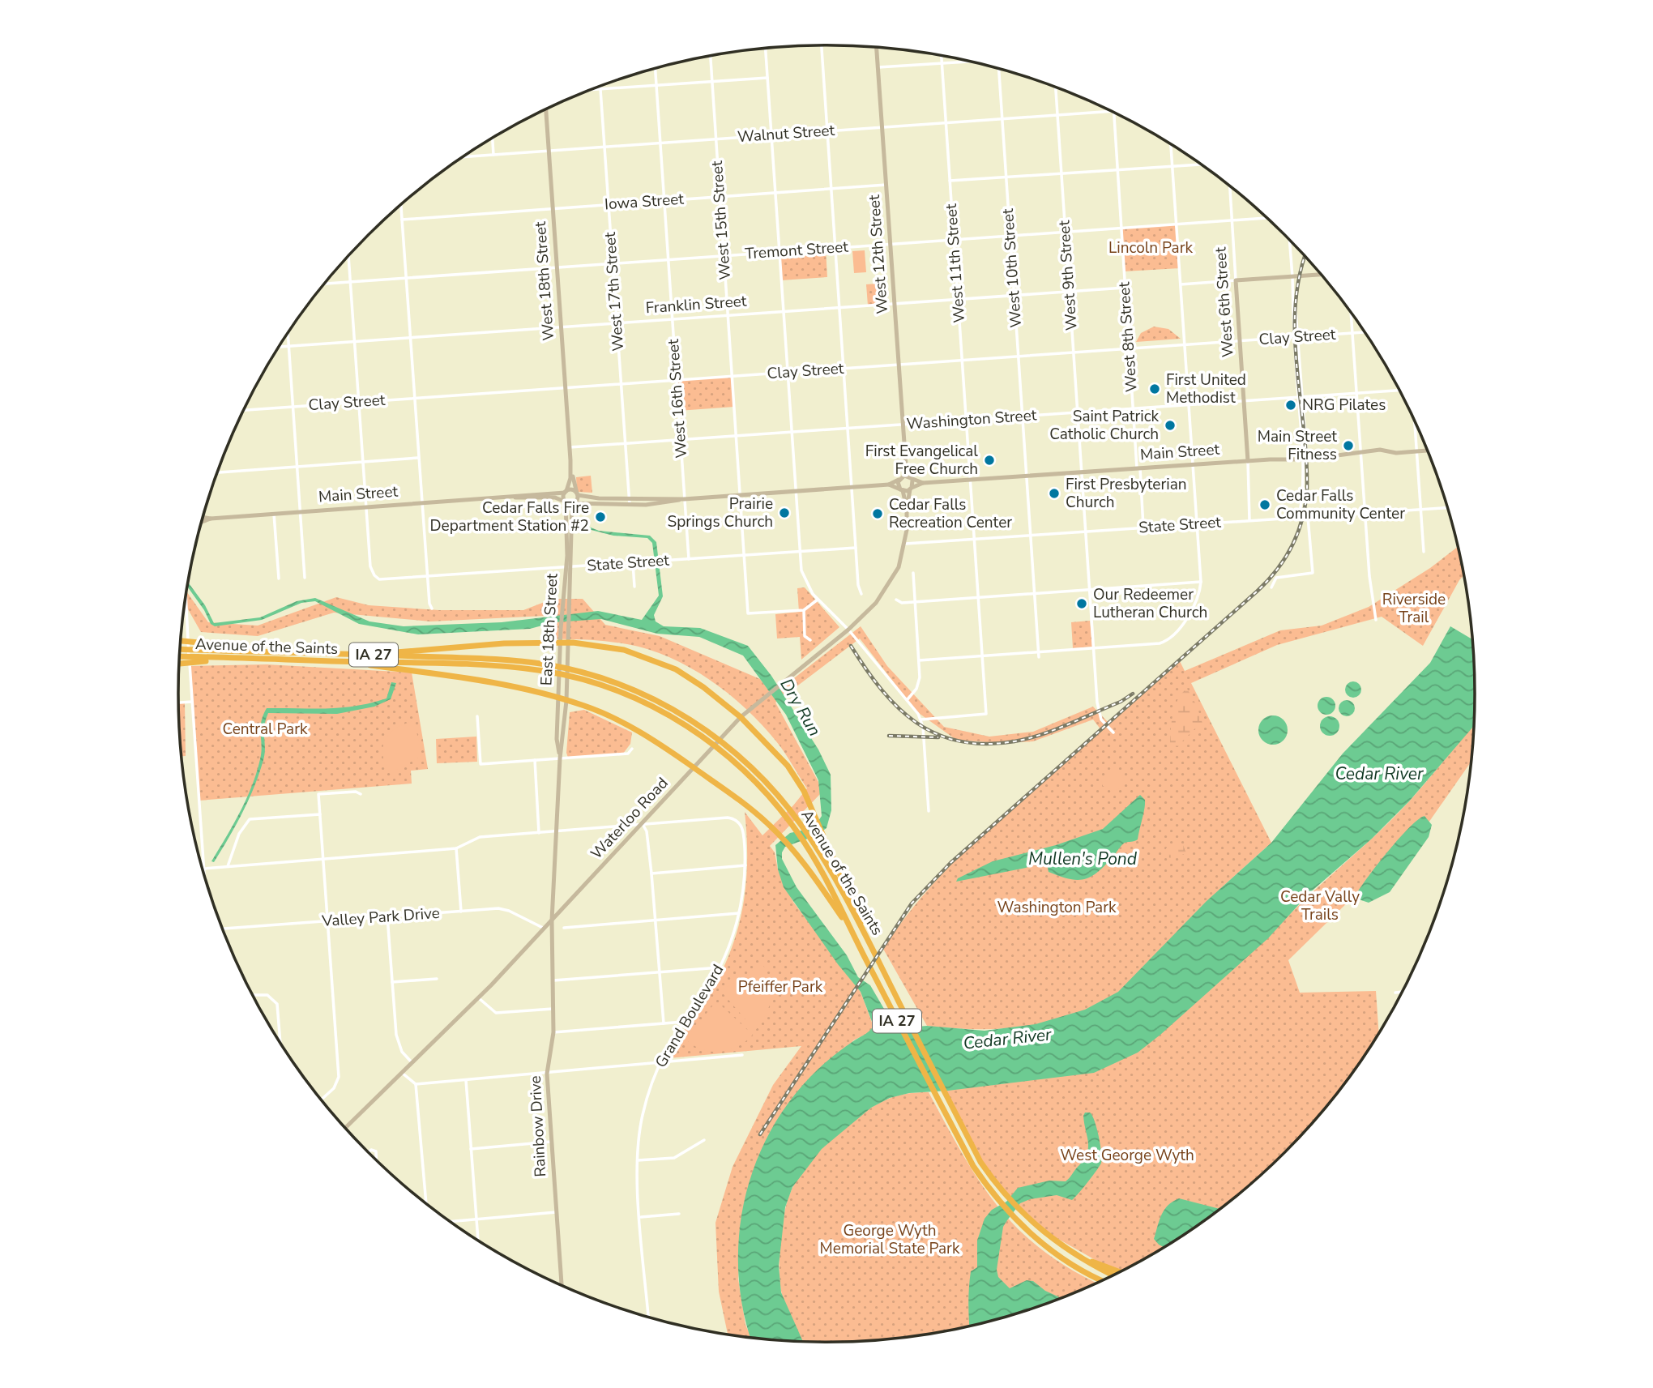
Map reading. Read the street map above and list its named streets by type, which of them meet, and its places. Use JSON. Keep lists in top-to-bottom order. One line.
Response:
{"streets":{"highway":["Avenue of the Saints","IA 27"],"main road":["West 12th Street","West 18th Street","West 6th Street","Main Street","East 18th Street","Waterloo Road","Rainbow Drive"],"street":["Walnut Street","Iowa Street","West 15th Street","Tremont Street","West 11th Street","West 10th Street","West 9th Street","West 17th Street","Franklin Street","West 8th Street","Clay Street","West 16th Street","Washington Street","State Street","Valley Park Drive","Grand Boulevard"]},"crossings":[["Walnut Street","West 15th Street"],["Walnut Street","West 12th Street"],["Walnut Street","West 11th Street"],["Walnut Street","West 10th Street"],["Walnut Street","West 9th Street"],["Walnut Street","West 18th Street"],["Walnut Street","West 17th Street"],["Walnut Street","West 16th Street"],["Iowa Street","West 15th Street"],["Iowa Street","West 12th Street"],["Iowa Street","West 18th Street"],["Iowa Street","West 17th Street"],["Iowa Street","West 16th Street"],["West 15th Street","Tremont Street"],["West 15th Street","Franklin Street"],["West 15th Street","Clay Street"],["West 15th Street","Washington Street"],["West 15th Street","State Street"],["Tremont Street","West 12th Street"],["Tremont Street","West 11th Street"],["Tremont Street","West 10th Street"],["Tremont Street","West 9th Street"],["Tremont Street","West 18th Street"],["Tremont Street","West 17th Street"],["Tremont Street","West 6th Street"],["Tremont Street","West 8th Street"],["Tremont Street","West 16th Street"],["West 12th Street","Franklin Street"],["West 12th Street","Clay Street"],["West 12th Street","Washington Street"],["West 12th Street","Main Street"],["West 12th Street","Waterloo Road"],["West 11th Street","Franklin Street"],["West 11th Street","Clay Street"],["West 11th Street","Washington Street"],["West 11th Street","Main Street"],["West 11th Street","State Street"],["West 10th Street","Franklin Street"],["West 10th Street","Clay Street"],["West 10th Street","Washington Street"],["West 10th Street","Main Street"],["West 10th Street","State Street"],["West 9th Street","Franklin Street"],["West 9th Street","Clay Street"],["West 9th Street","Washington Street"],["West 9th Street","Main Street"],["West 9th Street","State Street"],["West 18th Street","Franklin Street"],["West 18th Street","Clay Street"],["West 18th Street","Washington Street"],["West 18th Street","Main Street"],["West 18th Street","East 18th Street"],["West 17th Street","Franklin Street"],["West 17th Street","Clay Street"],["West 17th Street","Washington Street"],["West 6th Street","Clay Street"],["West 6th Street","Washington Street"],["West 6th Street","Main Street"],["Franklin Street","West 8th Street"],["Franklin Street","West 16th Street"],["West 8th Street","Clay Street"],["West 8th Street","Washington Street"],["West 8th Street","Main Street"],["West 8th Street","State Street"],["Clay Street","West 16th Street"],["West 16th Street","Washington Street"],["West 16th Street","State Street"],["Main Street","State Street"],["Main Street","East 18th Street"],["Main Street","Waterloo Road"],["State Street","East 18th Street"],["State Street","Waterloo Road"],["East 18th Street","Waterloo Road"],["East 18th Street","Rainbow Drive"],["Waterloo Road","Valley Park Drive"],["Waterloo Road","Grand Boulevard"],["Waterloo Road","Rainbow Drive"]],"water":["Dry Run","Cedar River","Mullen's Pond"],"parks":["Lincoln Park","Riverside Trail","Central Park","Cedar Vally Trails","Washington Park","Pfeiffer Park","West George Wyth","George Wyth Memorial State Park"],"places":["First United Methodist","NRG Pilates","Saint Patrick Catholic Church","Main Street Fitness","First Evangelical Free Church","First Presbyterian Church","Cedar Falls Community Center","Prairie Springs Church","Cedar Falls Recreation Center","Cedar Falls Fire Department Station #2","Our Redeemer Lutheran Church"]}
